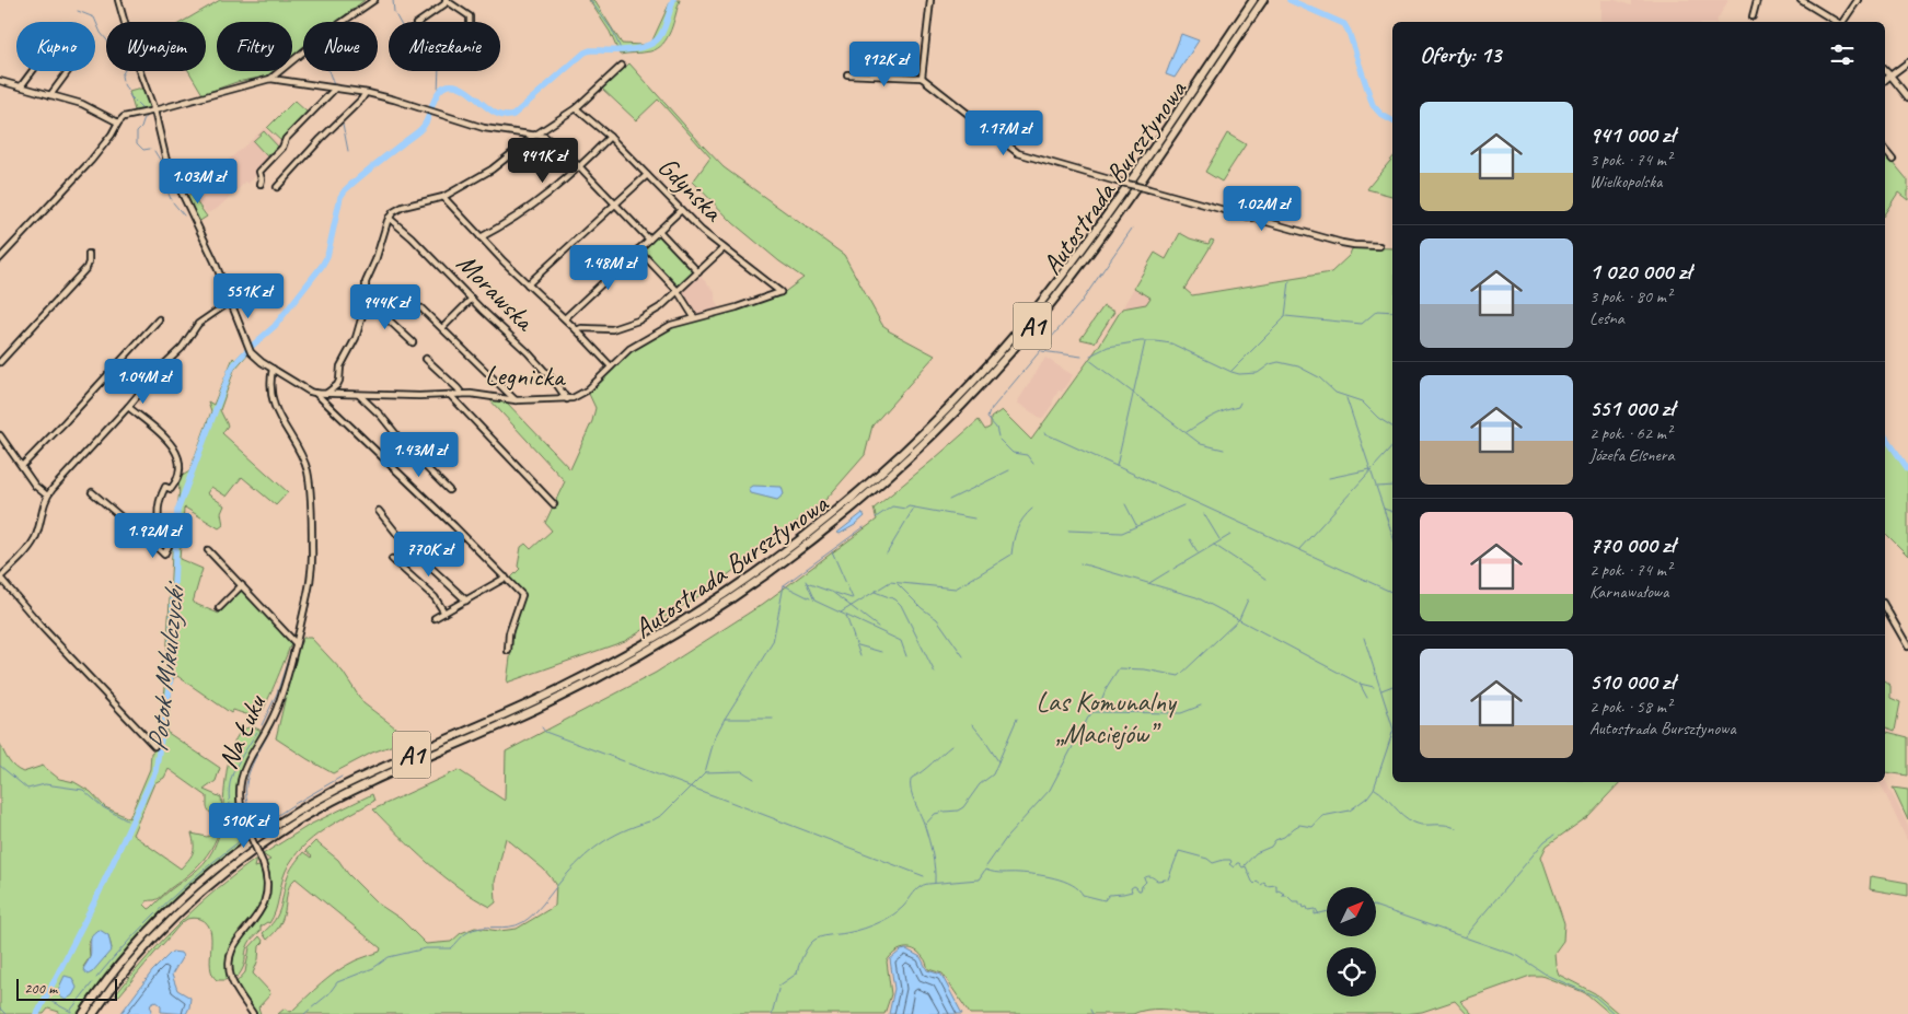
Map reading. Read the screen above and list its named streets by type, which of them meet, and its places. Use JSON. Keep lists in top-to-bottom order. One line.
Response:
{"streets":{"highway":["Autostrada Bursztynowa","A1"],"street":["Gdyńska","Morawska","Legnicka","Na Łuku"]},"crossings":[["Gdyńska","Legnicka"],["Morawska","Legnicka"]],"water":["Potok Mikulczycki"],"parks":["Las Komunalny „Maciejów”"],"scale_bar":"200 m","north":"top right","page":{"chip":["Kupno","Wynajem","Filtry","Nowe","Mieszkanie"],"heading":"Oferty: 13","price":["912K zł","1.17M zł","941K zł","1.03M zł","1.02M zł","1.48M zł","551K zł","944K zł","1.04M zł","1.43M zł","1.92M zł","770K zł","510K zł"],"list":[{"name":"941 000 zł","note":"3 pok. · 74 m² · Wielkopolska"},{"name":"1 020 000 zł","note":"3 pok. · 80 m² · Leśna"},{"name":"551 000 zł","note":"2 pok. · 62 m² · Józefa Elsnera"},{"name":"770 000 zł","note":"2 pok. · 74 m² · Karnawałowa"},{"name":"510 000 zł","note":"2 pok. · 58 m² · Autostrada Bursztynowa"}],"scale":"200 m"}}
